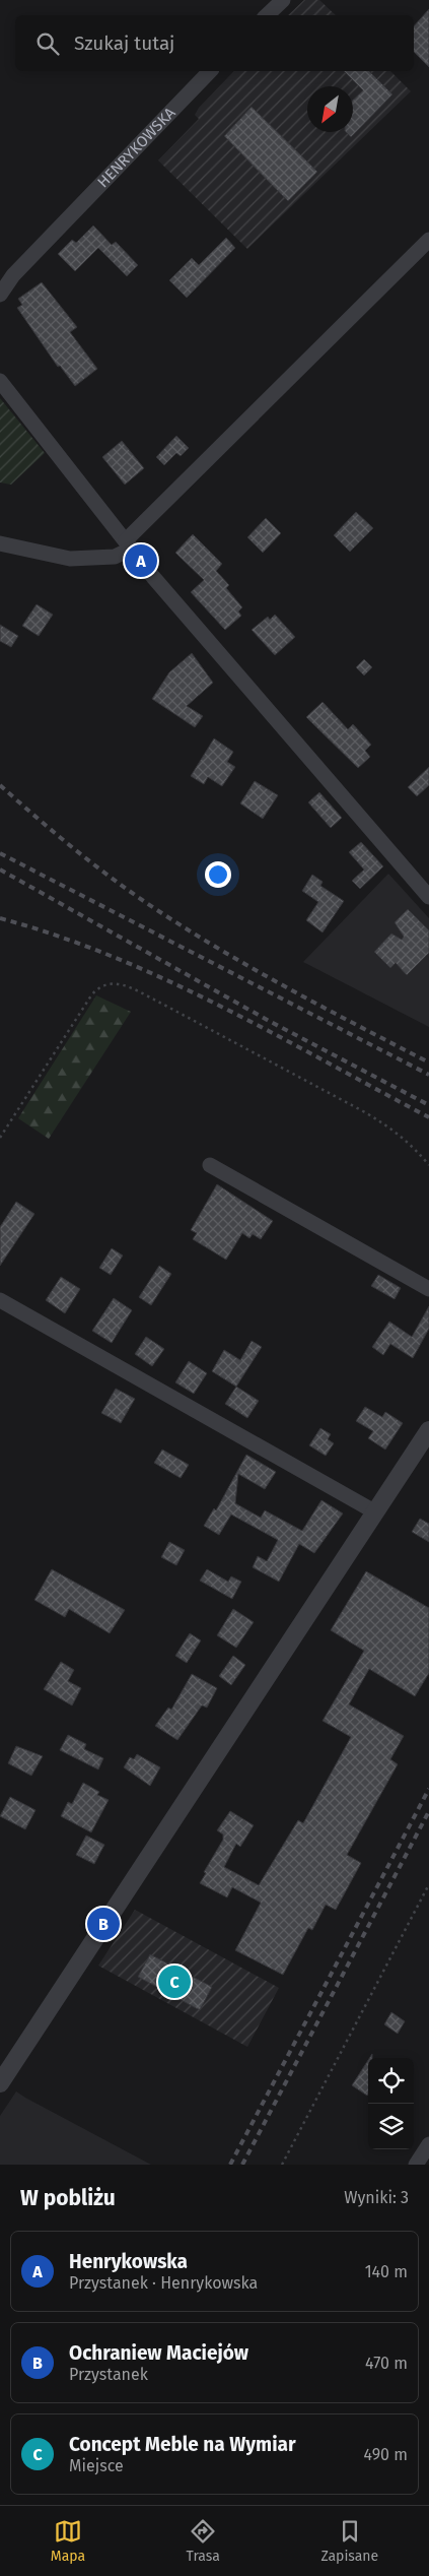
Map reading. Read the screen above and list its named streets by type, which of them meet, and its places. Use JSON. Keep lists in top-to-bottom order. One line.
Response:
{"streets":{"street":["HENRYKOWSKA"]},"north":"bottom left","page":{"search":"Szukaj tutaj","pins":["A","B","C"],"heading":["W pobliżu","Wyniki: 3"],"list":[{"mark":"A","name":"Henrykowska","note":"Przystanek · Henrykowska","value":"140 m"},{"mark":"B","name":"Ochraniew Maciejów","note":"Przystanek","value":"470 m"},{"mark":"C","name":"Concept Meble na Wymiar","note":"Miejsce","value":"490 m"}],"nav":["Mapa","Trasa","Zapisane"]}}
